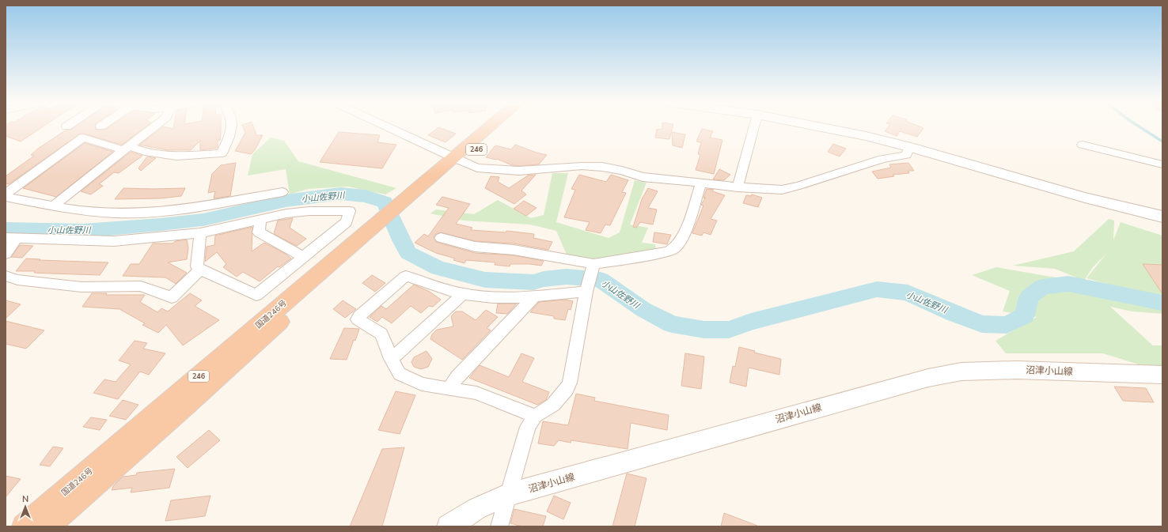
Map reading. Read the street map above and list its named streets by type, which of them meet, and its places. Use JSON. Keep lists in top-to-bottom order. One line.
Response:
{"streets":{"highway":["246","国道246号"],"main road":["沼津小山線"]},"water":["小山佐野川"],"north":"top"}
